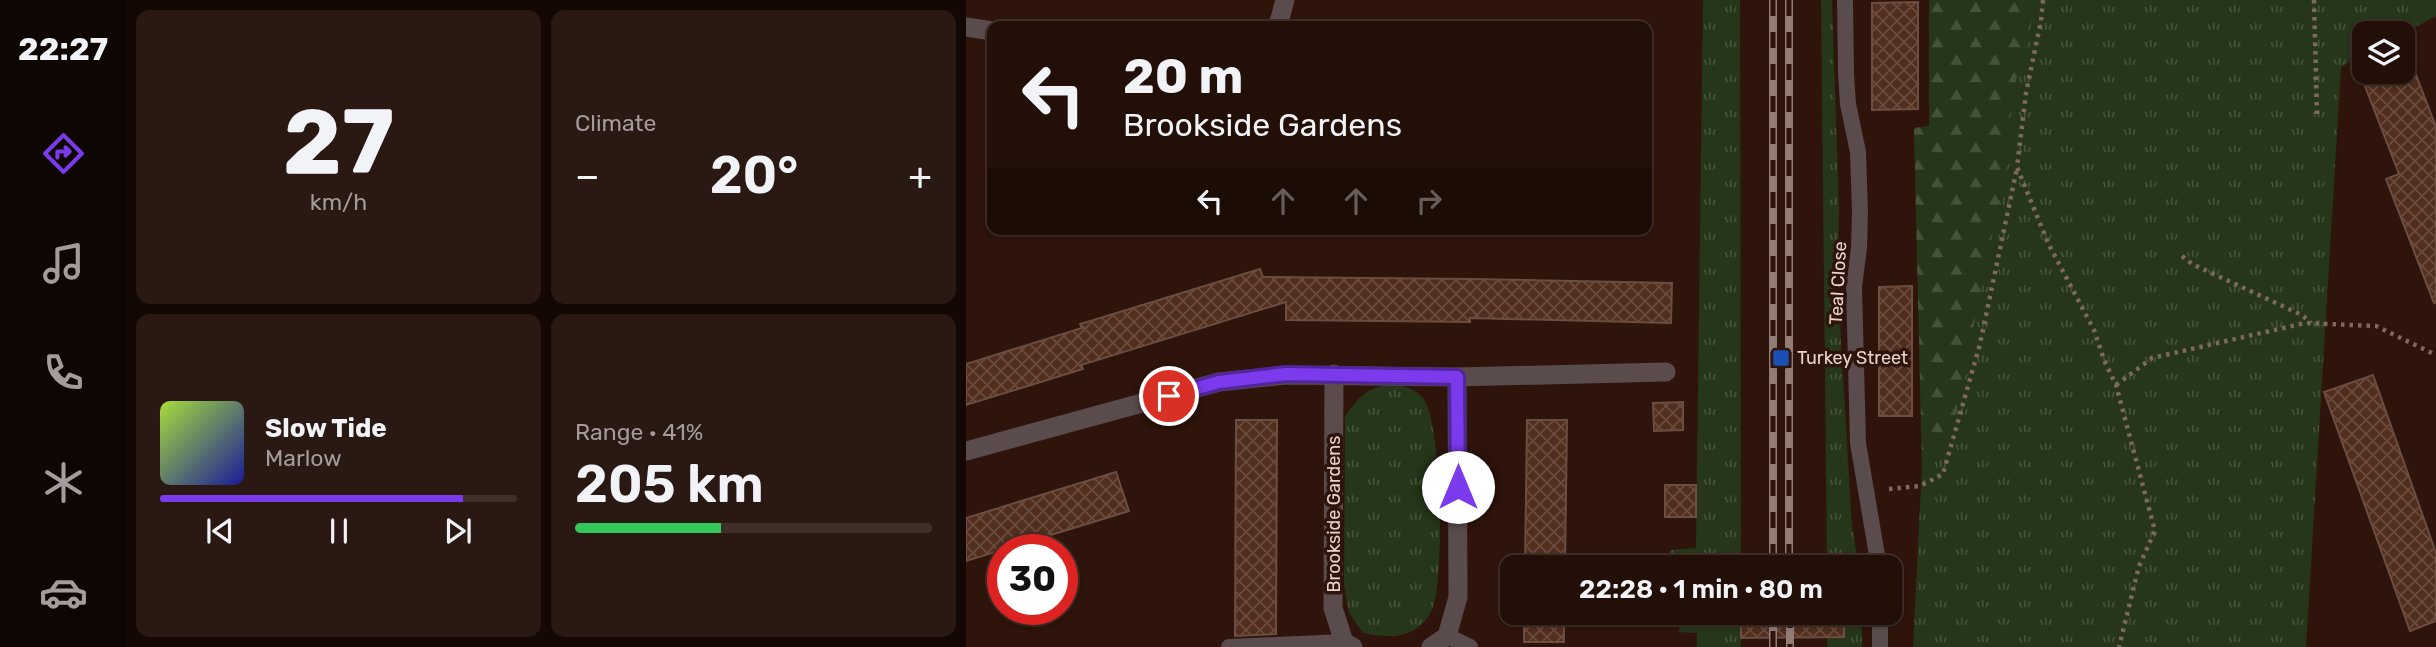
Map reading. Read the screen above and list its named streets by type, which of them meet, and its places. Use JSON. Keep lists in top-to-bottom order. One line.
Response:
{"streets":{"street":["Brookside Gardens"],"lane":["Teal Close"]},"places":{"transit":["Turkey Street"]},"page":{"tabs":"22:27","tile":[["27","km/h"],"Climate",["Range · 41%","205 km"]],"turn":["20 m","Brookside Gardens"],"heat":["−","20°","+"],"song":["Slow Tide","Marlow"],"limit":"30","trip":"22:28 · 1 min · 80 m"}}
